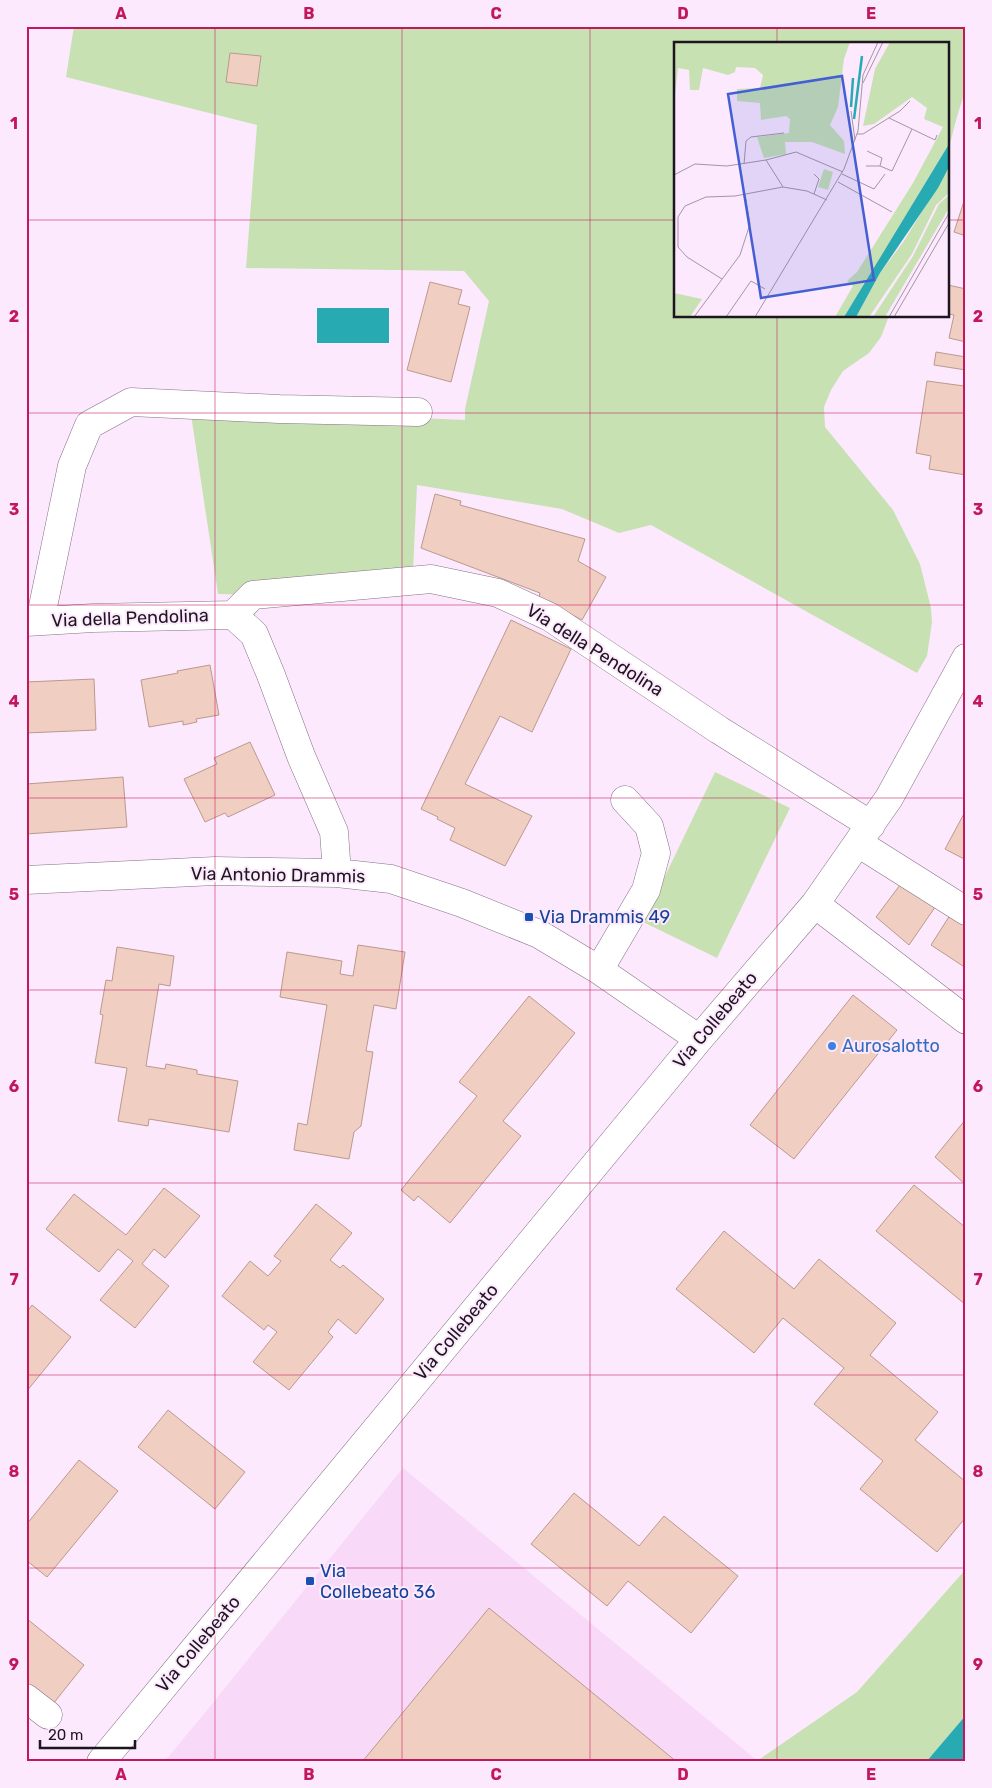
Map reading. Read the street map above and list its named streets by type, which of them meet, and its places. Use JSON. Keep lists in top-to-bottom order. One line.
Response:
{"streets":{"street":["Via della Pendolina","Via Antonio Drammis","Via Collebeato"]},"crossings":[["Via della Pendolina","Via Antonio Drammis"],["Via della Pendolina","Via Collebeato"],["Via Antonio Drammis","Via Collebeato"]],"places":{"transit":["Via Drammis 49","Via Collebeato 36"],"other":["Aurosalotto"]},"scale_bar":"20 m","grid":{"columns":["A","B","C","D","E"],"rows":["1","2","3","4","5","6","7","8","9"]}}
